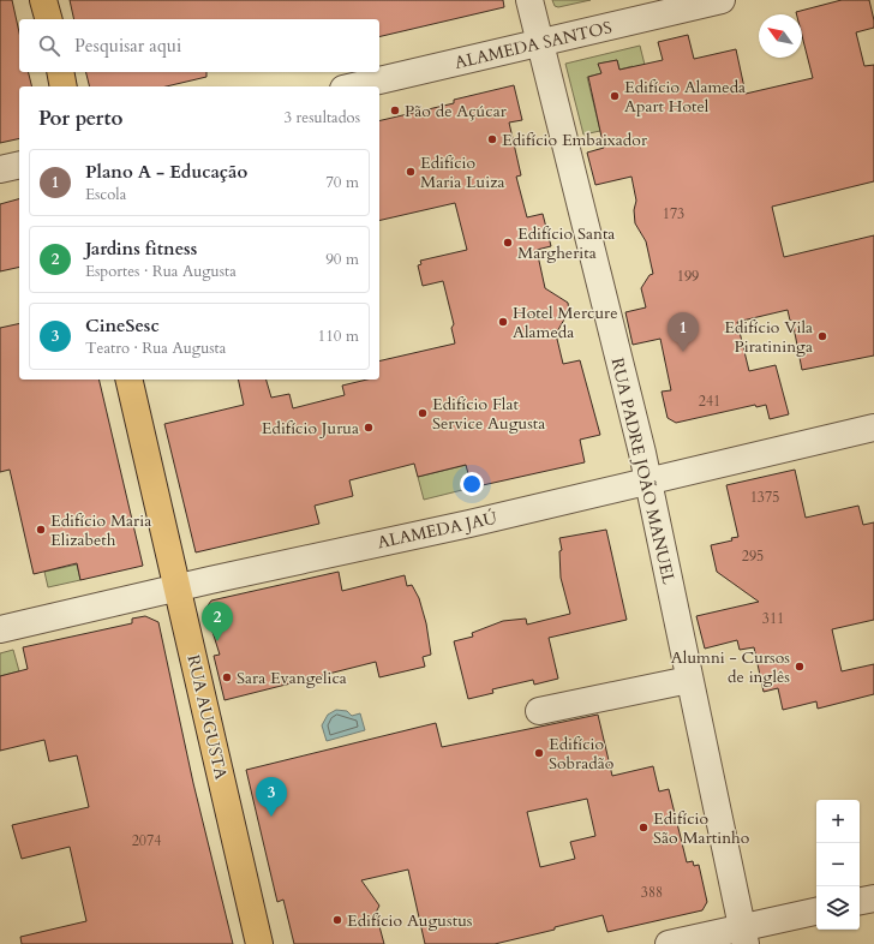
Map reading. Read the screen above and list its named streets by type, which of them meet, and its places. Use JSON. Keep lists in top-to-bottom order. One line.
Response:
{"streets":{"main road":["RUA AUGUSTA"],"street":["ALAMEDA SANTOS","RUA PADRE JOÃO MANUEL","ALAMEDA JAÚ"]},"crossings":[["ALAMEDA SANTOS","RUA PADRE JOÃO MANUEL"],["RUA PADRE JOÃO MANUEL","ALAMEDA JAÚ"],["ALAMEDA JAÚ","RUA AUGUSTA"]],"places":["Edifício Alameda Apart Hotel","Pão de Açúcar","Edifício Embaixador","Edifício Maria Luiza","Edifício Santa Margherita","Hotel Mercure Alameda","Edifício Vila Piratininga","Edifício Flat Service Augusta","Edifício Jurua","Edifício Maria Elizabeth","Alumni - Cursos de inglês","Sara Evangelica","Edifício Sobradão","Edifício São Martinho","Edifício Augustus"],"house_numbers":["173","199","241","1375","295","311","2074","388"],"north":"top left","page":{"search":"Pesquisar aqui","heading":["Por perto","3 resultados"],"list":[{"mark":"1","name":"Plano A - Educação","note":"Escola","value":"70 m"},{"mark":"2","name":"Jardins fitness","note":"Esportes · Rua Augusta","value":"90 m"},{"mark":"3","name":"CineSesc","note":"Teatro · Rua Augusta","value":"110 m"}],"pins":["1","2","3"],"map_buttons":["+","−"]}}
